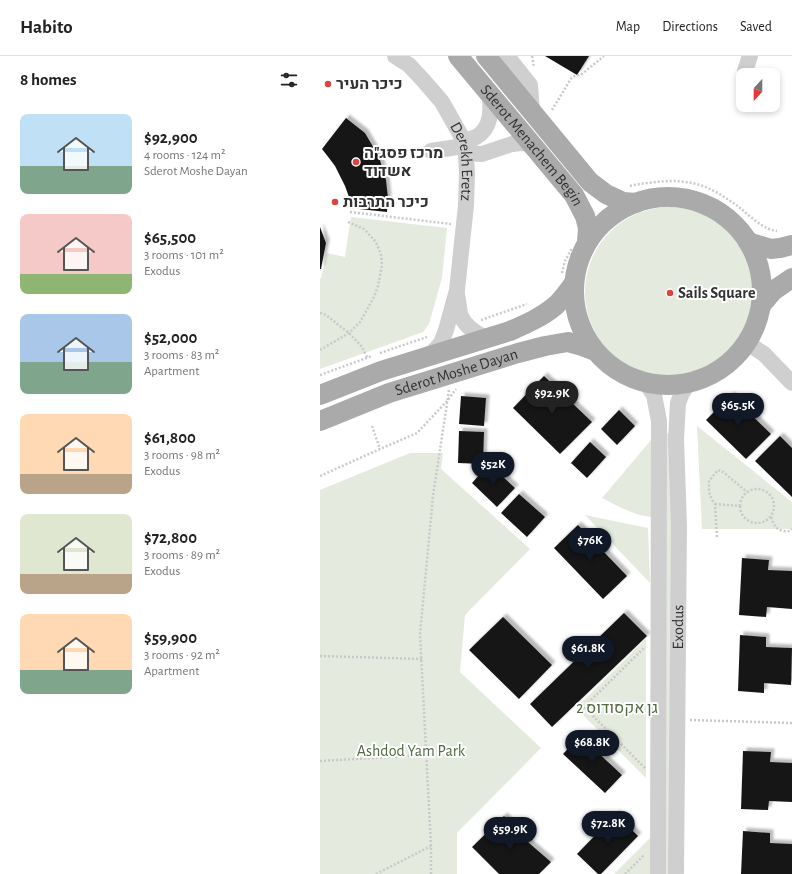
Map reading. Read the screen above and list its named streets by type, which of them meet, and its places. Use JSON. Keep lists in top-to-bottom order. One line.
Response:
{"streets":{"main road":["Sderot Menachem Begin","Sderot Moshe Dayan"],"street":["Derekh Eretz","Exodus"]},"crossings":[["Derekh Eretz","Sderot Moshe Dayan"]],"parks":["גן אקסודוס 2","Ashdod Yam Park"],"places":["כיכר העיר","מרכז פסג\"ה אשדוד","כיכר התרבות","Sails Square"],"north":"bottom","page":{"header":"Habito","nav":["Map","Directions","Saved"],"heading":"8 homes","list":[{"name":"$92,900","note":"4 rooms · 124 m² · Sderot Moshe Dayan"},{"name":"$65,500","note":"3 rooms · 101 m² · Exodus"},{"name":"$52,000","note":"3 rooms · 83 m² · Apartment"},{"name":"$61,800","note":"3 rooms · 98 m² · Exodus"},{"name":"$72,800","note":"3 rooms · 89 m² · Exodus"},{"name":"$59,900","note":"3 rooms · 92 m² · Apartment"}],"price":["$92.9K","$65.5K","$52K","$76K","$61.8K","$68.8K","$72.8K","$59.9K"]}}
